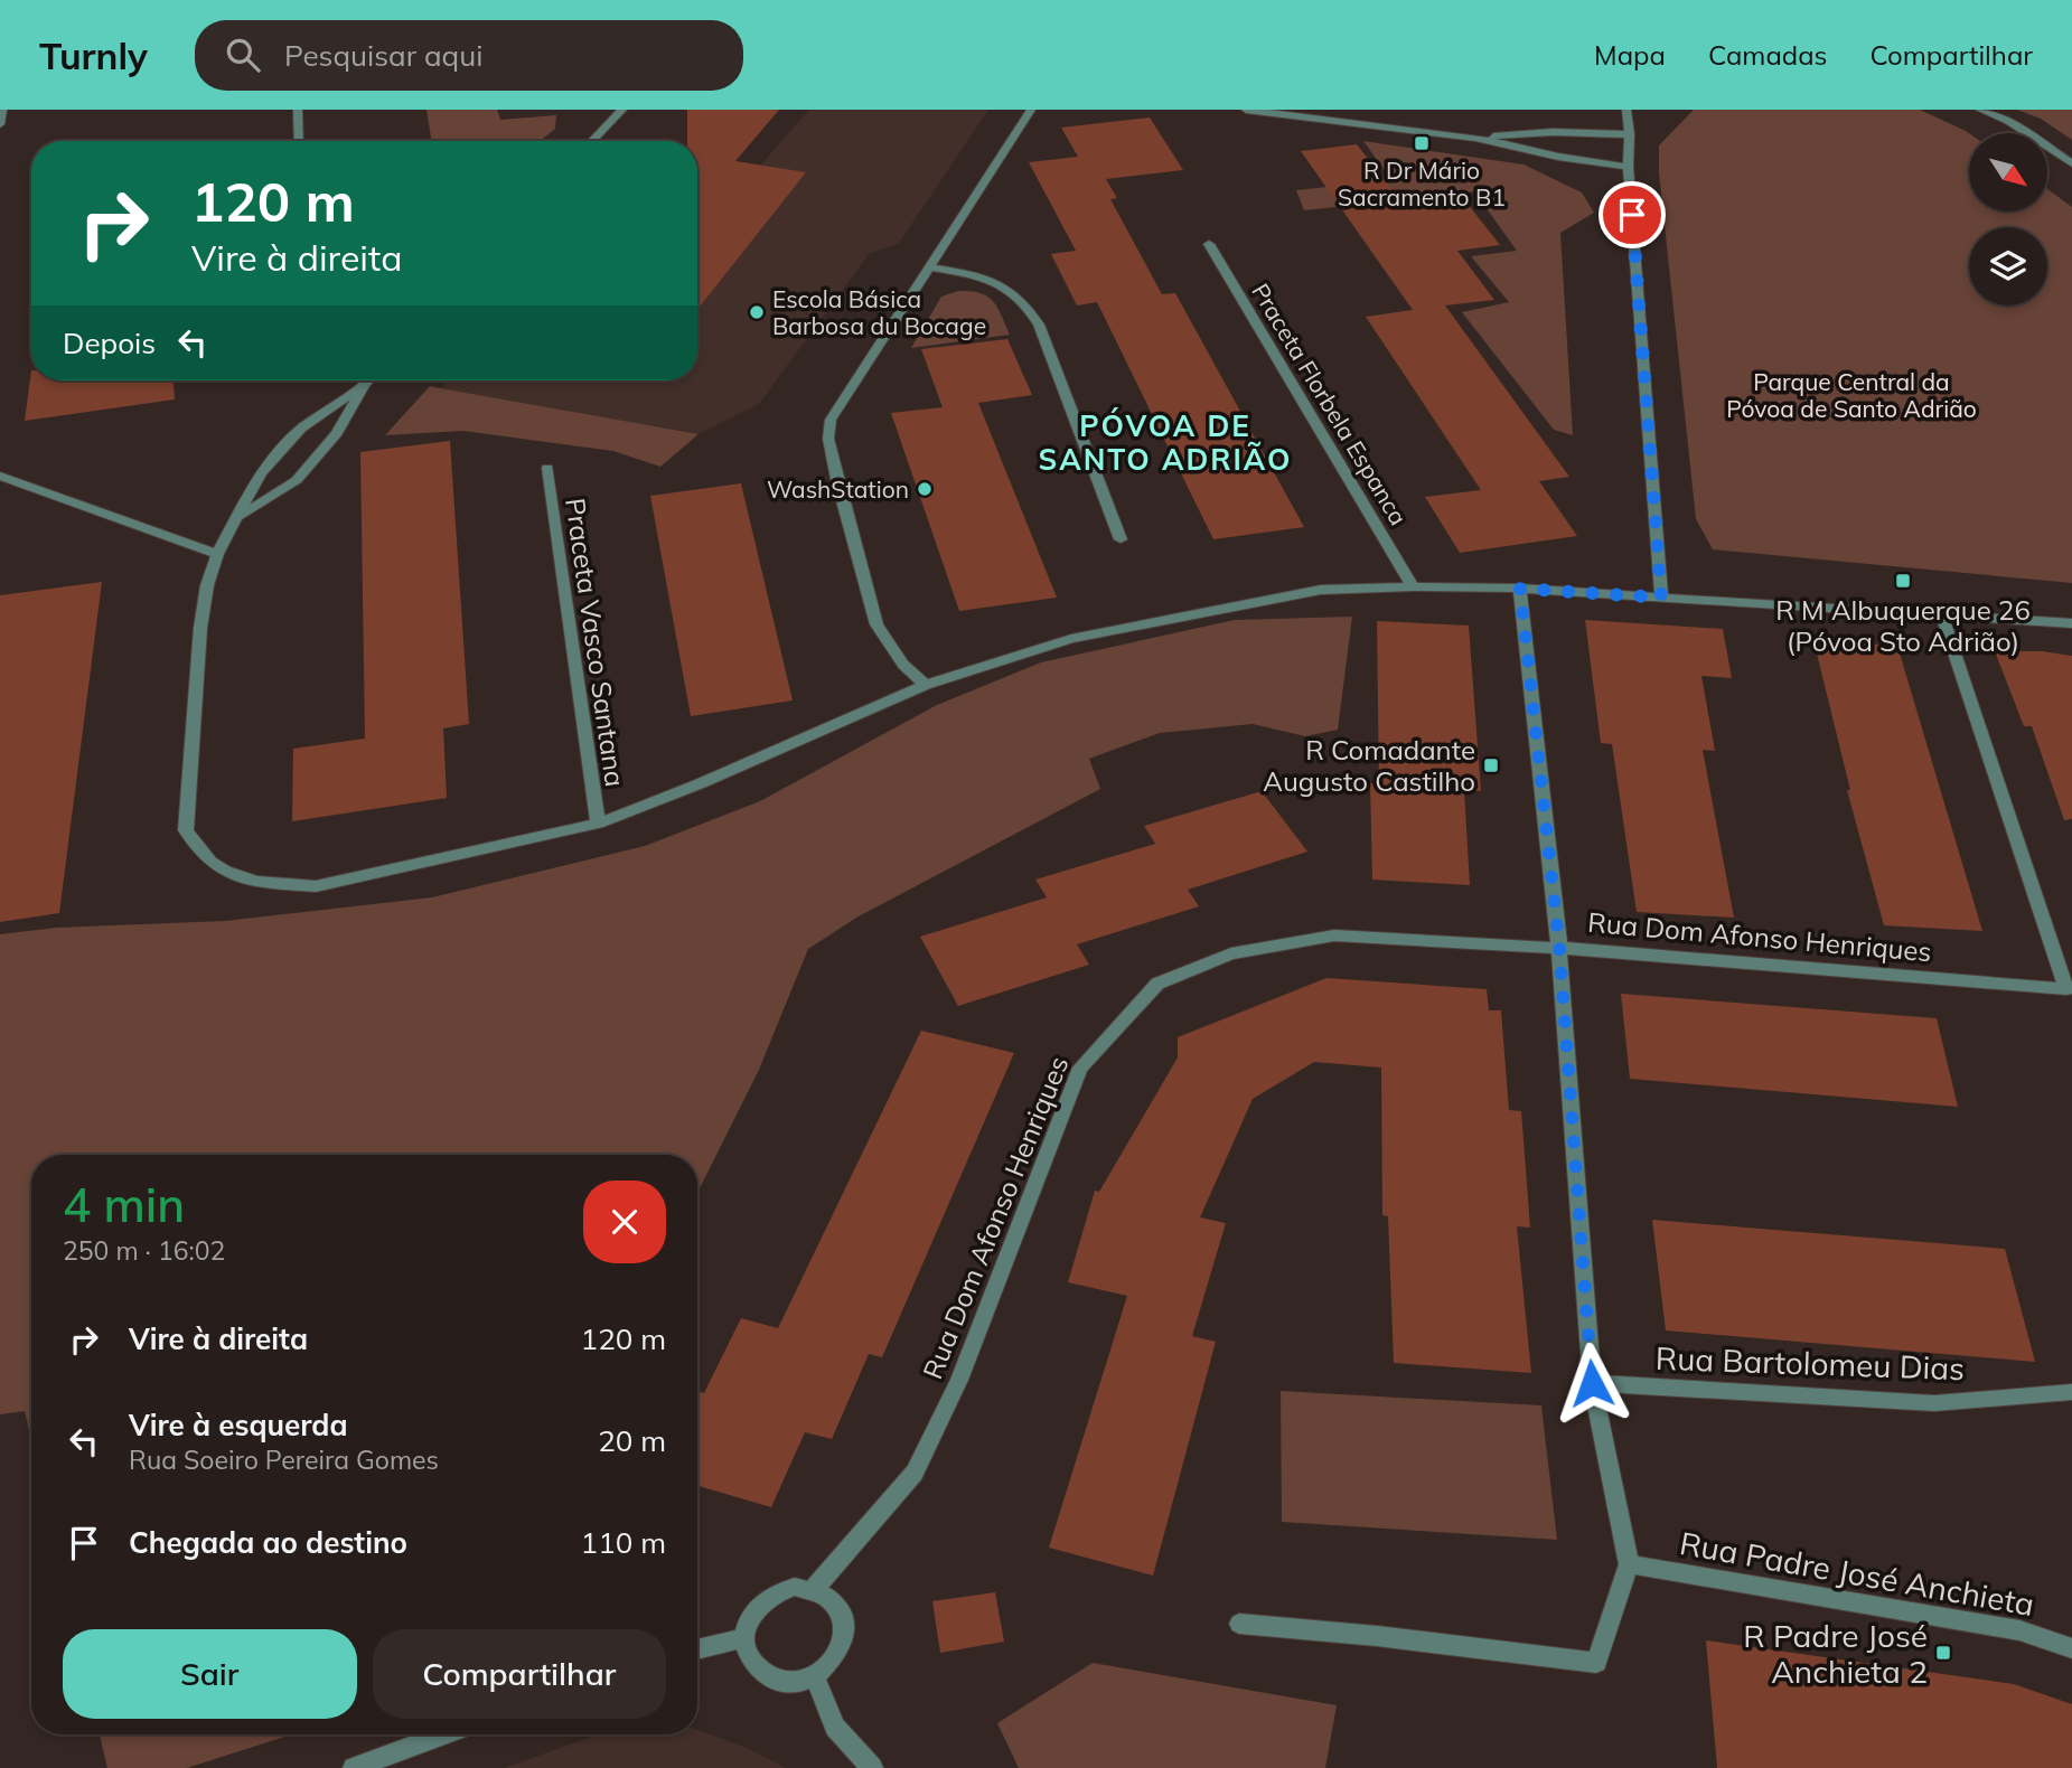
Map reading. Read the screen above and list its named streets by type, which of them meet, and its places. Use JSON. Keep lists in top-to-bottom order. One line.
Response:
{"streets":{"street":["Praceta Florbela Espanca","Praceta Vasco Santana","Rua Dom Afonso Henriques","Rua Bartolomeu Dias","Rua Padre José Anchieta"]},"districts":["PÓVOA DE SANTO ADRIÃO"],"parks":["Parque Central da Póvoa de Santo Adrião"],"places":{"transit":["R Dr Mário Sacramento B1","R M Albuquerque 26 (Póvoa Sto Adrião)","R Comadante Augusto Castilho","R Padre José Anchieta 2"],"other":["Escola Básica Barbosa du Bocage","WashStation"]},"north":"bottom right","page":{"header":"Turnly","search":"Pesquisar aqui","nav":["Mapa","Camadas","Compartilhar"],"turn":["120 m","Vire à direita"],"then":"Depois","heading":["4 min","250 m · 16:02"],"list":[{"name":"Vire à direita","value":"120 m"},{"name":"Vire à esquerda","note":"Rua Soeiro Pereira Gomes","value":"20 m"},{"name":"Chegada ao destino","value":"110 m"}],"buttons":["Sair","Compartilhar"]}}
